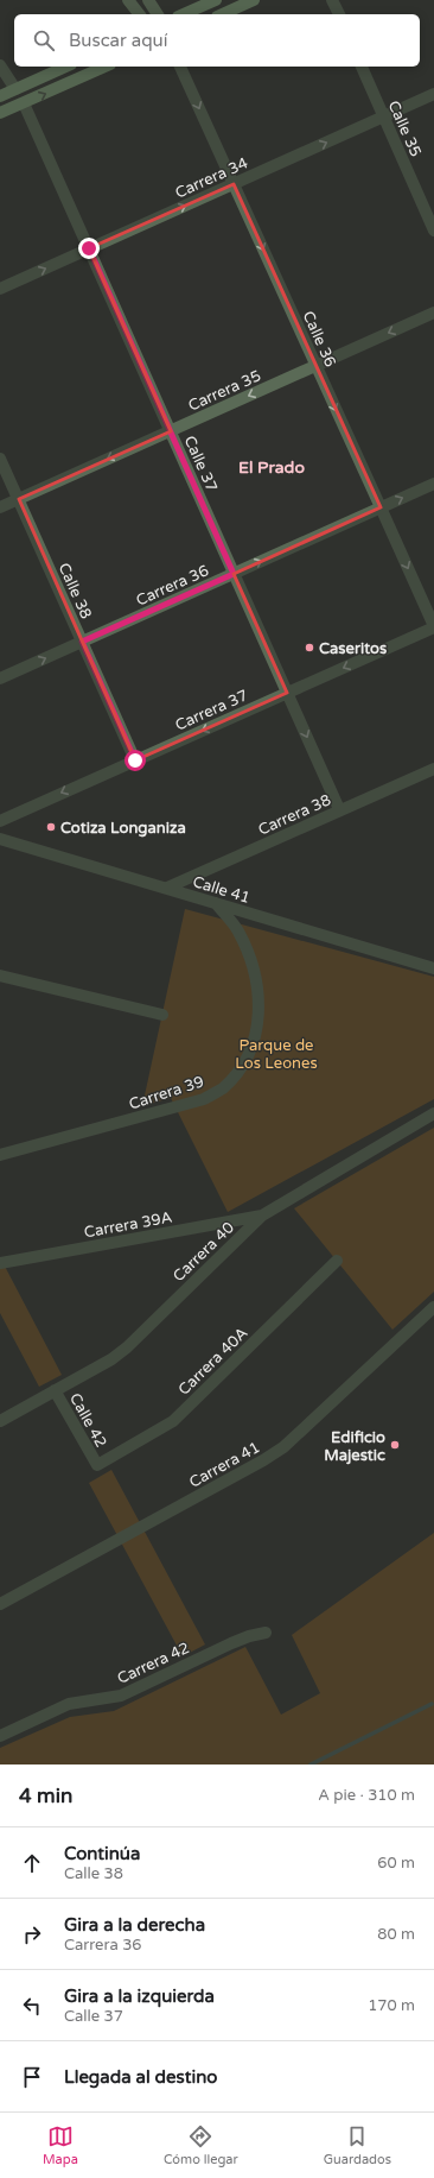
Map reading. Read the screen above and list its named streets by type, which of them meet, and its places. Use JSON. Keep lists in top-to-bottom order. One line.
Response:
{"streets":{"street":["Calle 35","Carrera 34","Calle 36","Carrera 35","Calle 37","Carrera 36","Calle 38","Carrera 37","Carrera 38","Calle 41","Carrera 39","Carrera 39A","Carrera 40","Carrera 40A","Calle 42","Carrera 41","Carrera 42"]},"crossings":[["Calle 35","Carrera 34"],["Carrera 34","Calle 36"],["Carrera 34","Calle 37"],["Calle 36","Carrera 35"],["Calle 36","Carrera 36"],["Calle 36","Carrera 37"],["Carrera 35","Calle 37"],["Carrera 35","Calle 38"],["Calle 37","Carrera 36"],["Calle 37","Carrera 37"],["Calle 37","Carrera 38"],["Carrera 36","Calle 38"],["Calle 38","Carrera 37"],["Carrera 38","Calle 41"],["Calle 41","Carrera 39"],["Carrera 39A","Carrera 40"],["Carrera 40","Calle 42"],["Carrera 40A","Calle 42"]],"one_way":["Carrera 34","Calle 36","Carrera 35","Carrera 36","Carrera 37"],"districts":["El Prado"],"parks":["Parque de Los Leones"],"places":["Caseritos","Cotiza Longaniza","Edificio Majestic"],"page":{"search":"Buscar aquí","heading":["4 min","A pie · 310 m"],"list":[["Continúa","Calle 38","60 m"],["Gira a la derecha","Carrera 36","80 m"],["Gira a la izquierda","Calle 37","170 m"],"Llegada al destino"],"nav":["Mapa","Cómo llegar","Guardados"]}}
